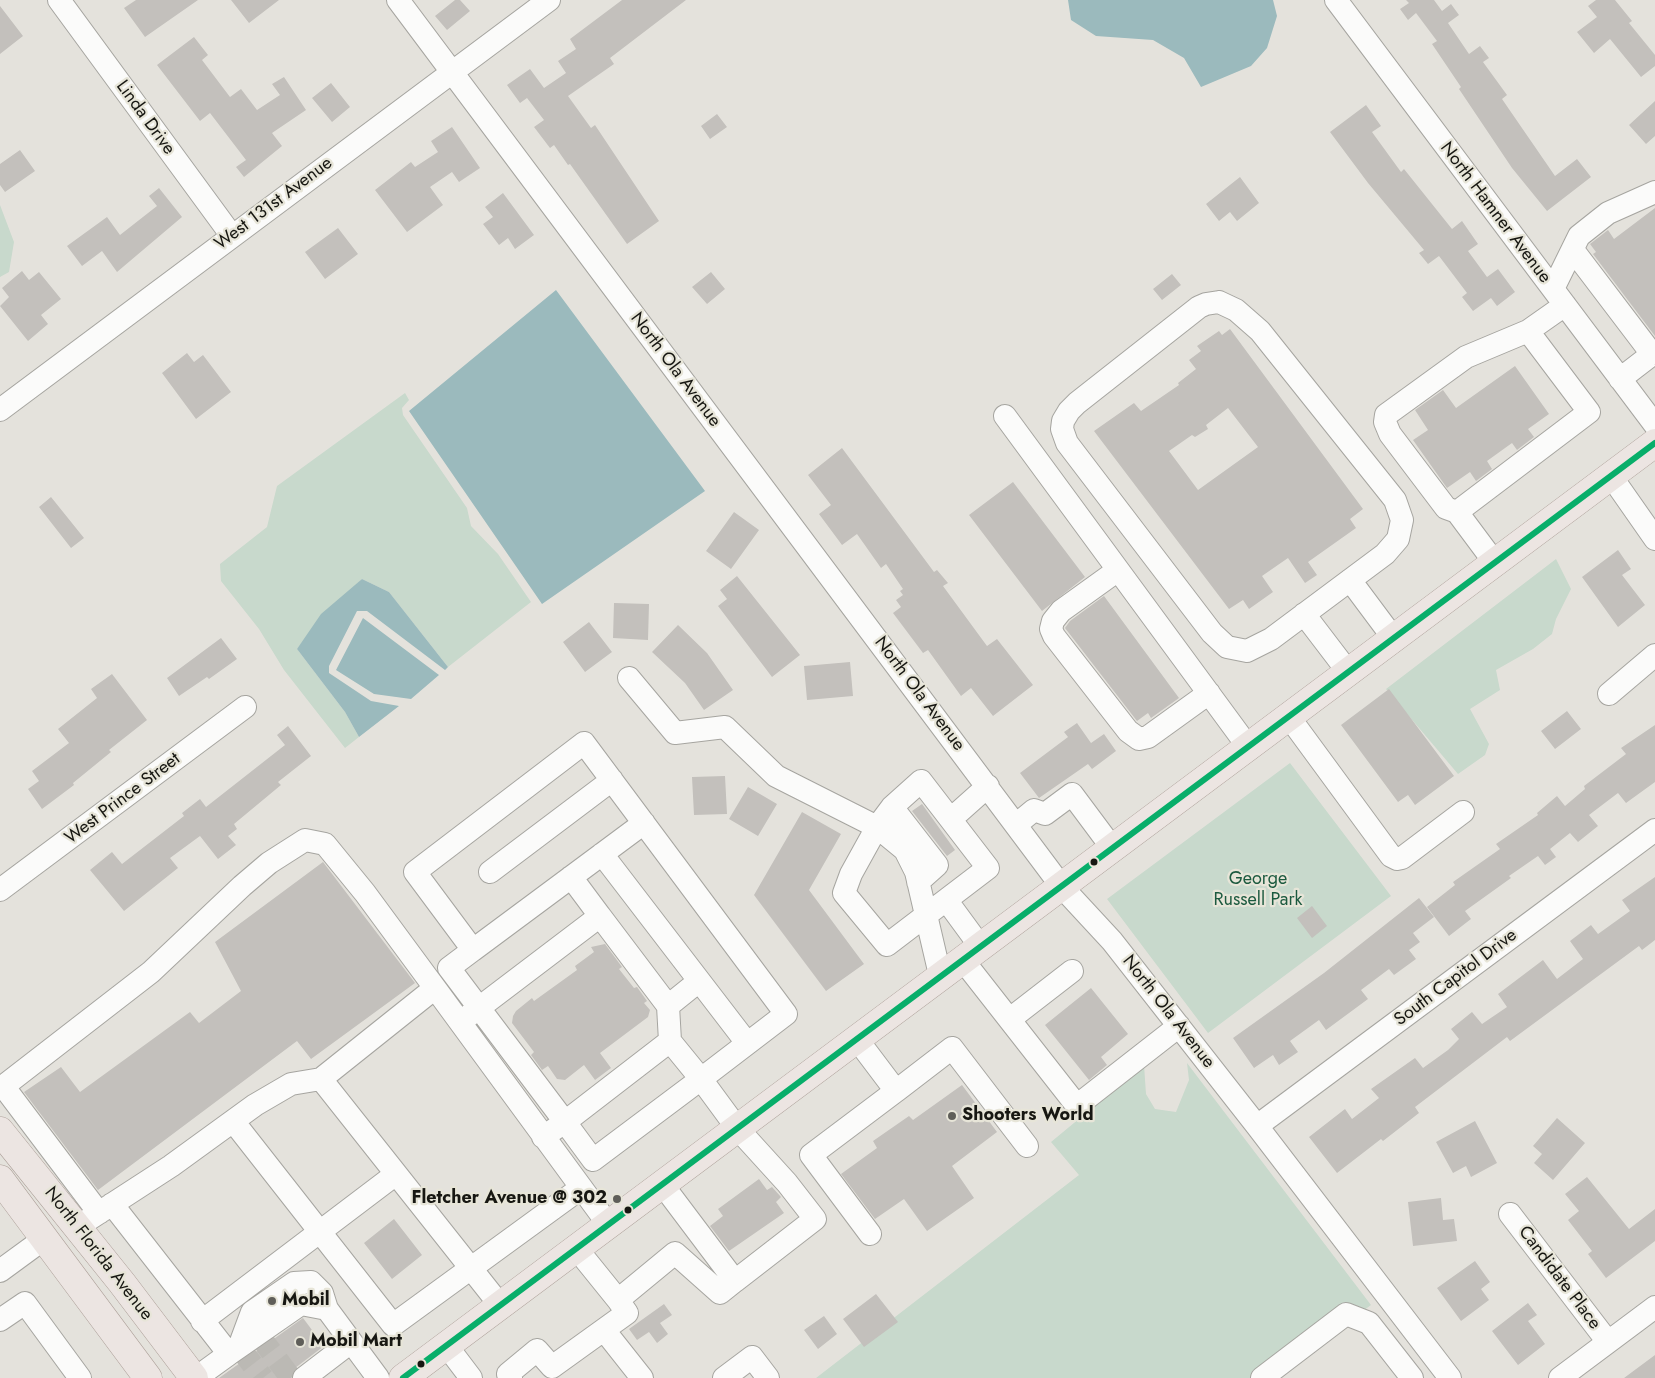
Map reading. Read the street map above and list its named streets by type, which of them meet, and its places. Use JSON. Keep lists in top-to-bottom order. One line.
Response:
{"streets":{"main road":["North Florida Avenue"],"street":["Linda Drive","West 131st Avenue","North Hamner Avenue","North Ola Avenue","West Prince Street","South Capitol Drive","Candidate Place"]},"crossings":[["Linda Drive","West 131st Avenue"],["West 131st Avenue","North Ola Avenue"],["North Ola Avenue","South Capitol Drive"]],"parks":["George Russell Park"],"places":["Shooters World","Fletcher Avenue @ 302","Mobil","Mobil Mart"]}
